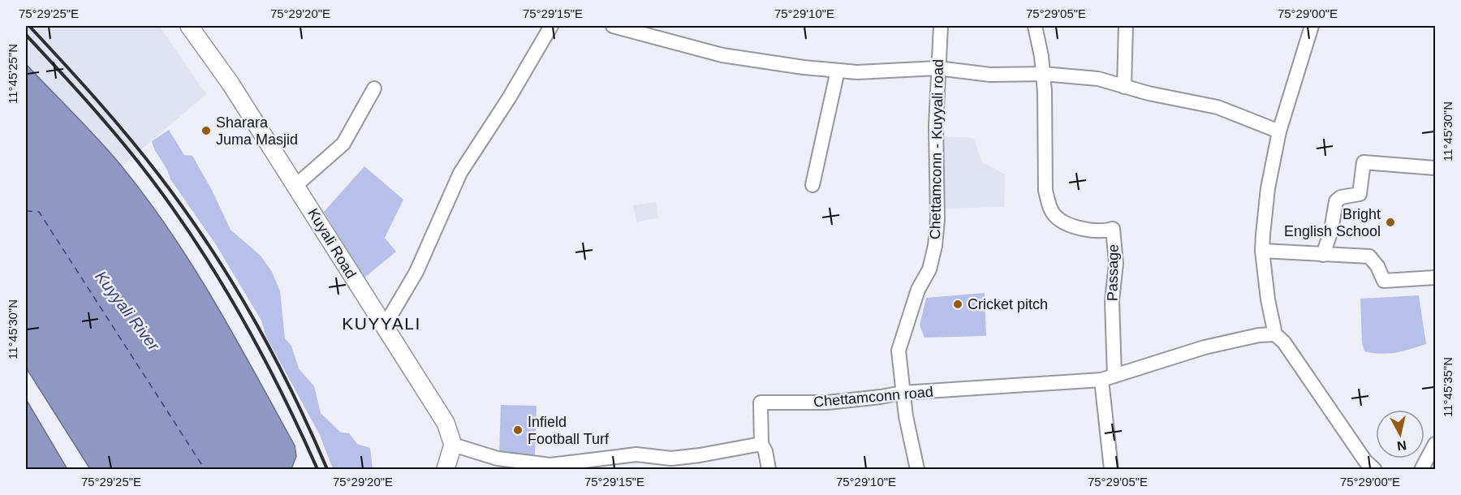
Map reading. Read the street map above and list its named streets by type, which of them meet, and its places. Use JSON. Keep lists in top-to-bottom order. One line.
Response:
{"streets":{"main road":["Kuyali Road"],"street":["Chettamconn - Kuyyali road","Passage","Chettamconn road"]},"crossings":[["Chettamconn - Kuyyali road","Chettamconn road"],["Passage","Chettamconn road"]],"districts":["KUYYALI"],"water":["Kuyyali River"],"places":["Sharara Juma Masjid","Bright English School","Cricket pitch","Infield Football Turf"],"north":"bottom","coordinates":["75°29'25\"E","75°29'20\"E","75°29'15\"E","75°29'10\"E","75°29'05\"E","75°29'00\"E","11°45'25\"N","11°45'30\"N","11°45'35\"N"]}
